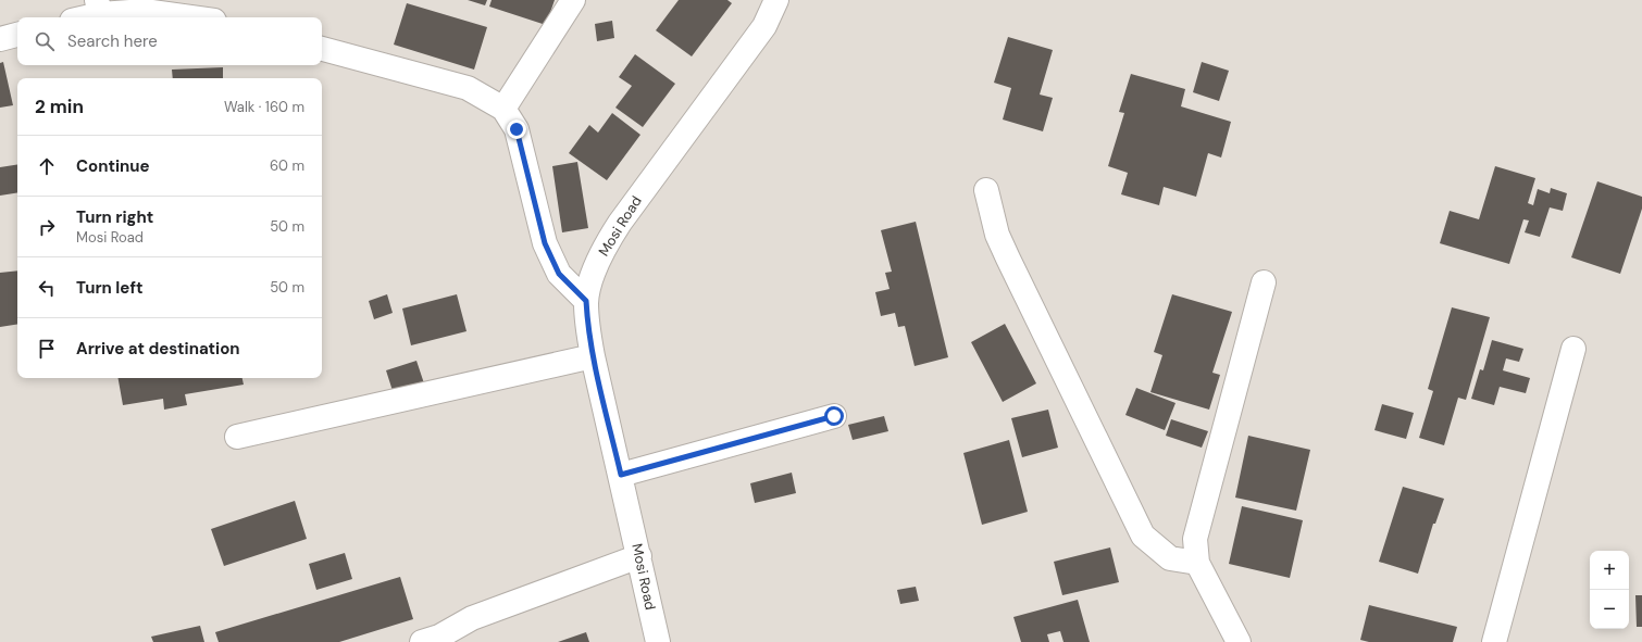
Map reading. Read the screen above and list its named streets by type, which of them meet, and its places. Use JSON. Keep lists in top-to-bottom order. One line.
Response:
{"streets":{"street":["Mosi Road"]},"page":{"search":"Search here","heading":["2 min","Walk · 160 m"],"list":[["Continue","60 m"],["Turn right","Mosi Road","50 m"],["Turn left","50 m"],"Arrive at destination"],"map_buttons":["+","−"]}}
